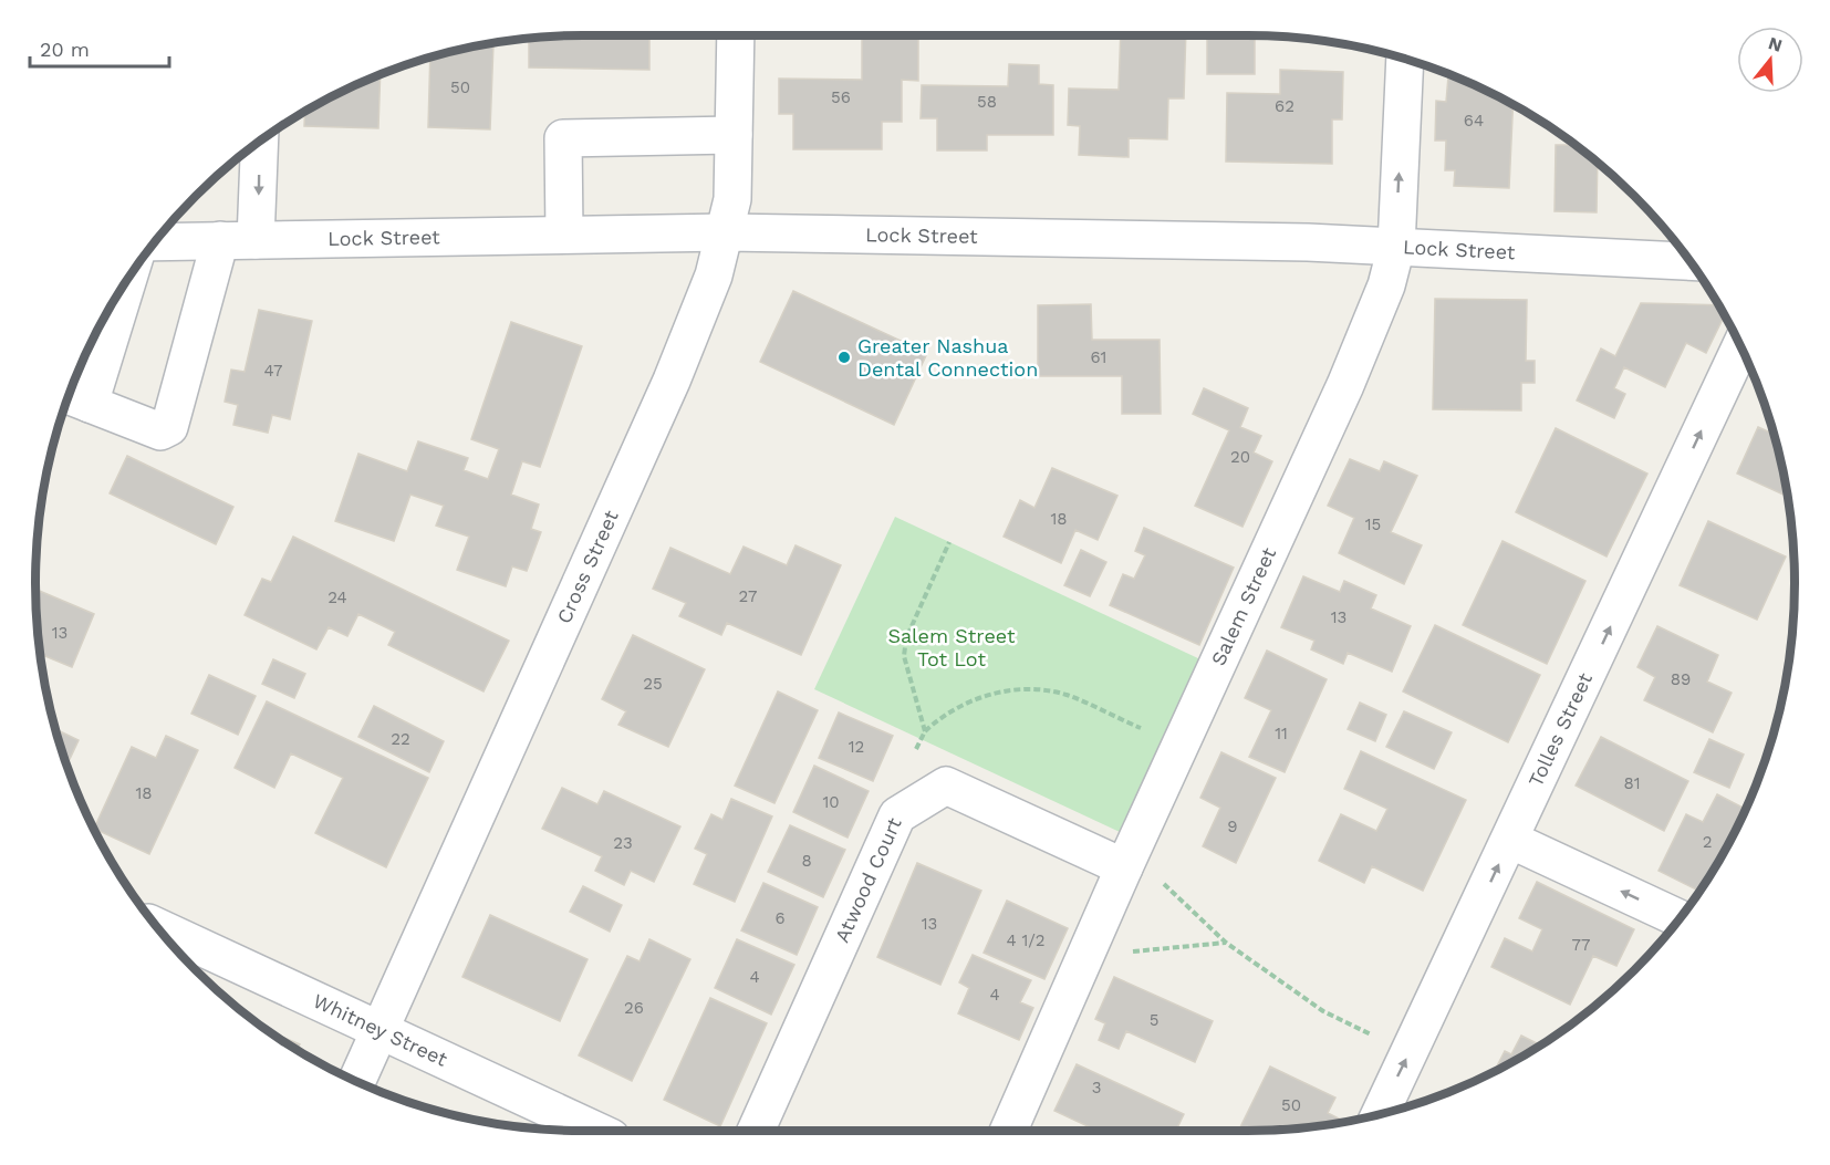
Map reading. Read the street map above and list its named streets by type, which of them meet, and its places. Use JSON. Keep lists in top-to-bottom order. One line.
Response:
{"streets":{"street":["Lock Street","Cross Street","Salem Street","Tolles Street","Atwood Court","Whitney Street"]},"crossings":[["Lock Street","Cross Street"],["Lock Street","Salem Street"],["Cross Street","Whitney Street"],["Salem Street","Atwood Court"]],"one_way":["Tolles Street"],"parks":["Salem Street Tot Lot"],"places":["Greater Nashua Dental Connection"],"house_numbers":["50","56","58","62","64","61","47","20","18","15","27","24","13","13","89","25","11","22","12","81","18","10","9","2","23","8","6","13","4 1/2","77","4","4","26","5","3","50"],"scale_bar":"20 m","north":"top"}
